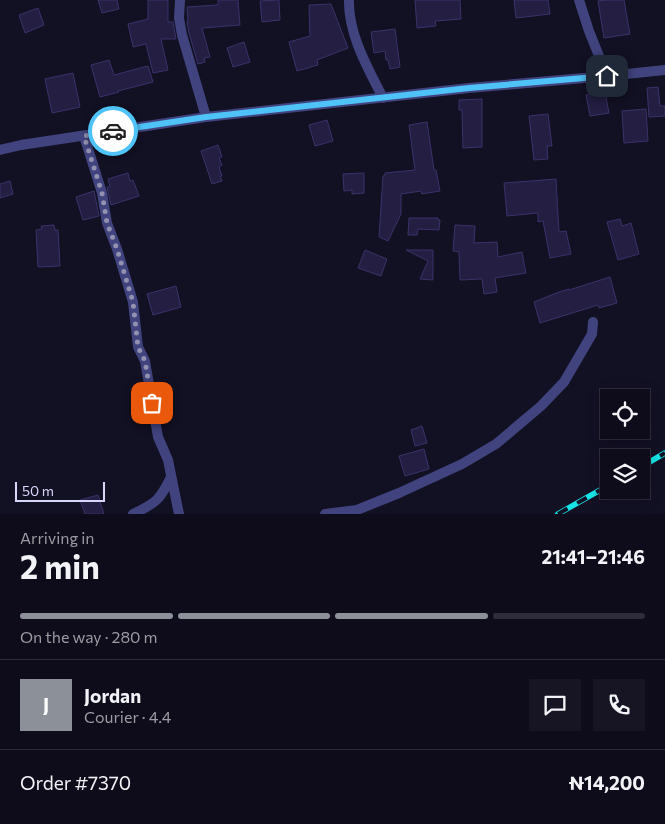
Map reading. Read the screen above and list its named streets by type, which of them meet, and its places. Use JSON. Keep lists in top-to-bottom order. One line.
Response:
{"scale_bar":"50 m","page":{"scale":"50 m","heading":["2 min","Arriving in","21:41–21:46"],"panel":["Jordan","Courier · 4.4","Order #7370","₦14,200"],"bar":"On the way · 280 m","round":"J"}}
